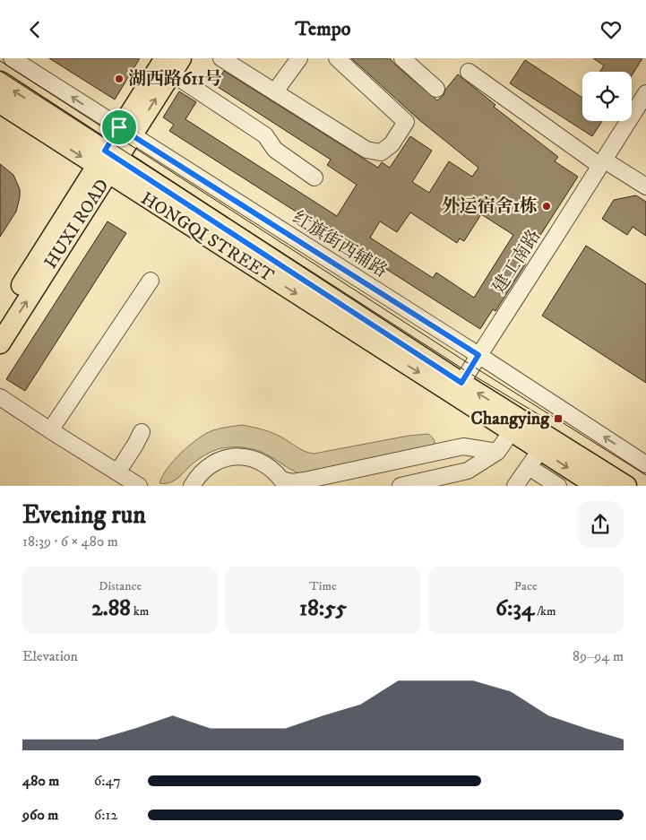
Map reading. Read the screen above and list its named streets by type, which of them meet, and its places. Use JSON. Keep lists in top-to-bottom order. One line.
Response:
{"streets":{"main road":["HUXI ROAD","HONGQI STREET"],"street":["红旗街西辅路","建工南路"]},"crossings":[["HUXI ROAD","HONGQI STREET"],["HUXI ROAD","红旗街西辅路"],["HONGQI STREET","建工南路"],["红旗街西辅路","建工南路"]],"one_way":["红旗街西辅路"],"places":{"other":["湖西路611号","外运宿舍1栋"],"transit":["Changying"]},"page":{"header":"Tempo","heading":["Evening run","18:39 · 6 × 480 m"],"stats":[["Distance","2.88 km"],["Time","18:55"],["Pace","6:34 /km"]],"chart":["Elevation","89–94 m"],"list":[{"name":"480 m","note":"6:47"},{"name":"960 m","note":"6:12"}]}}
